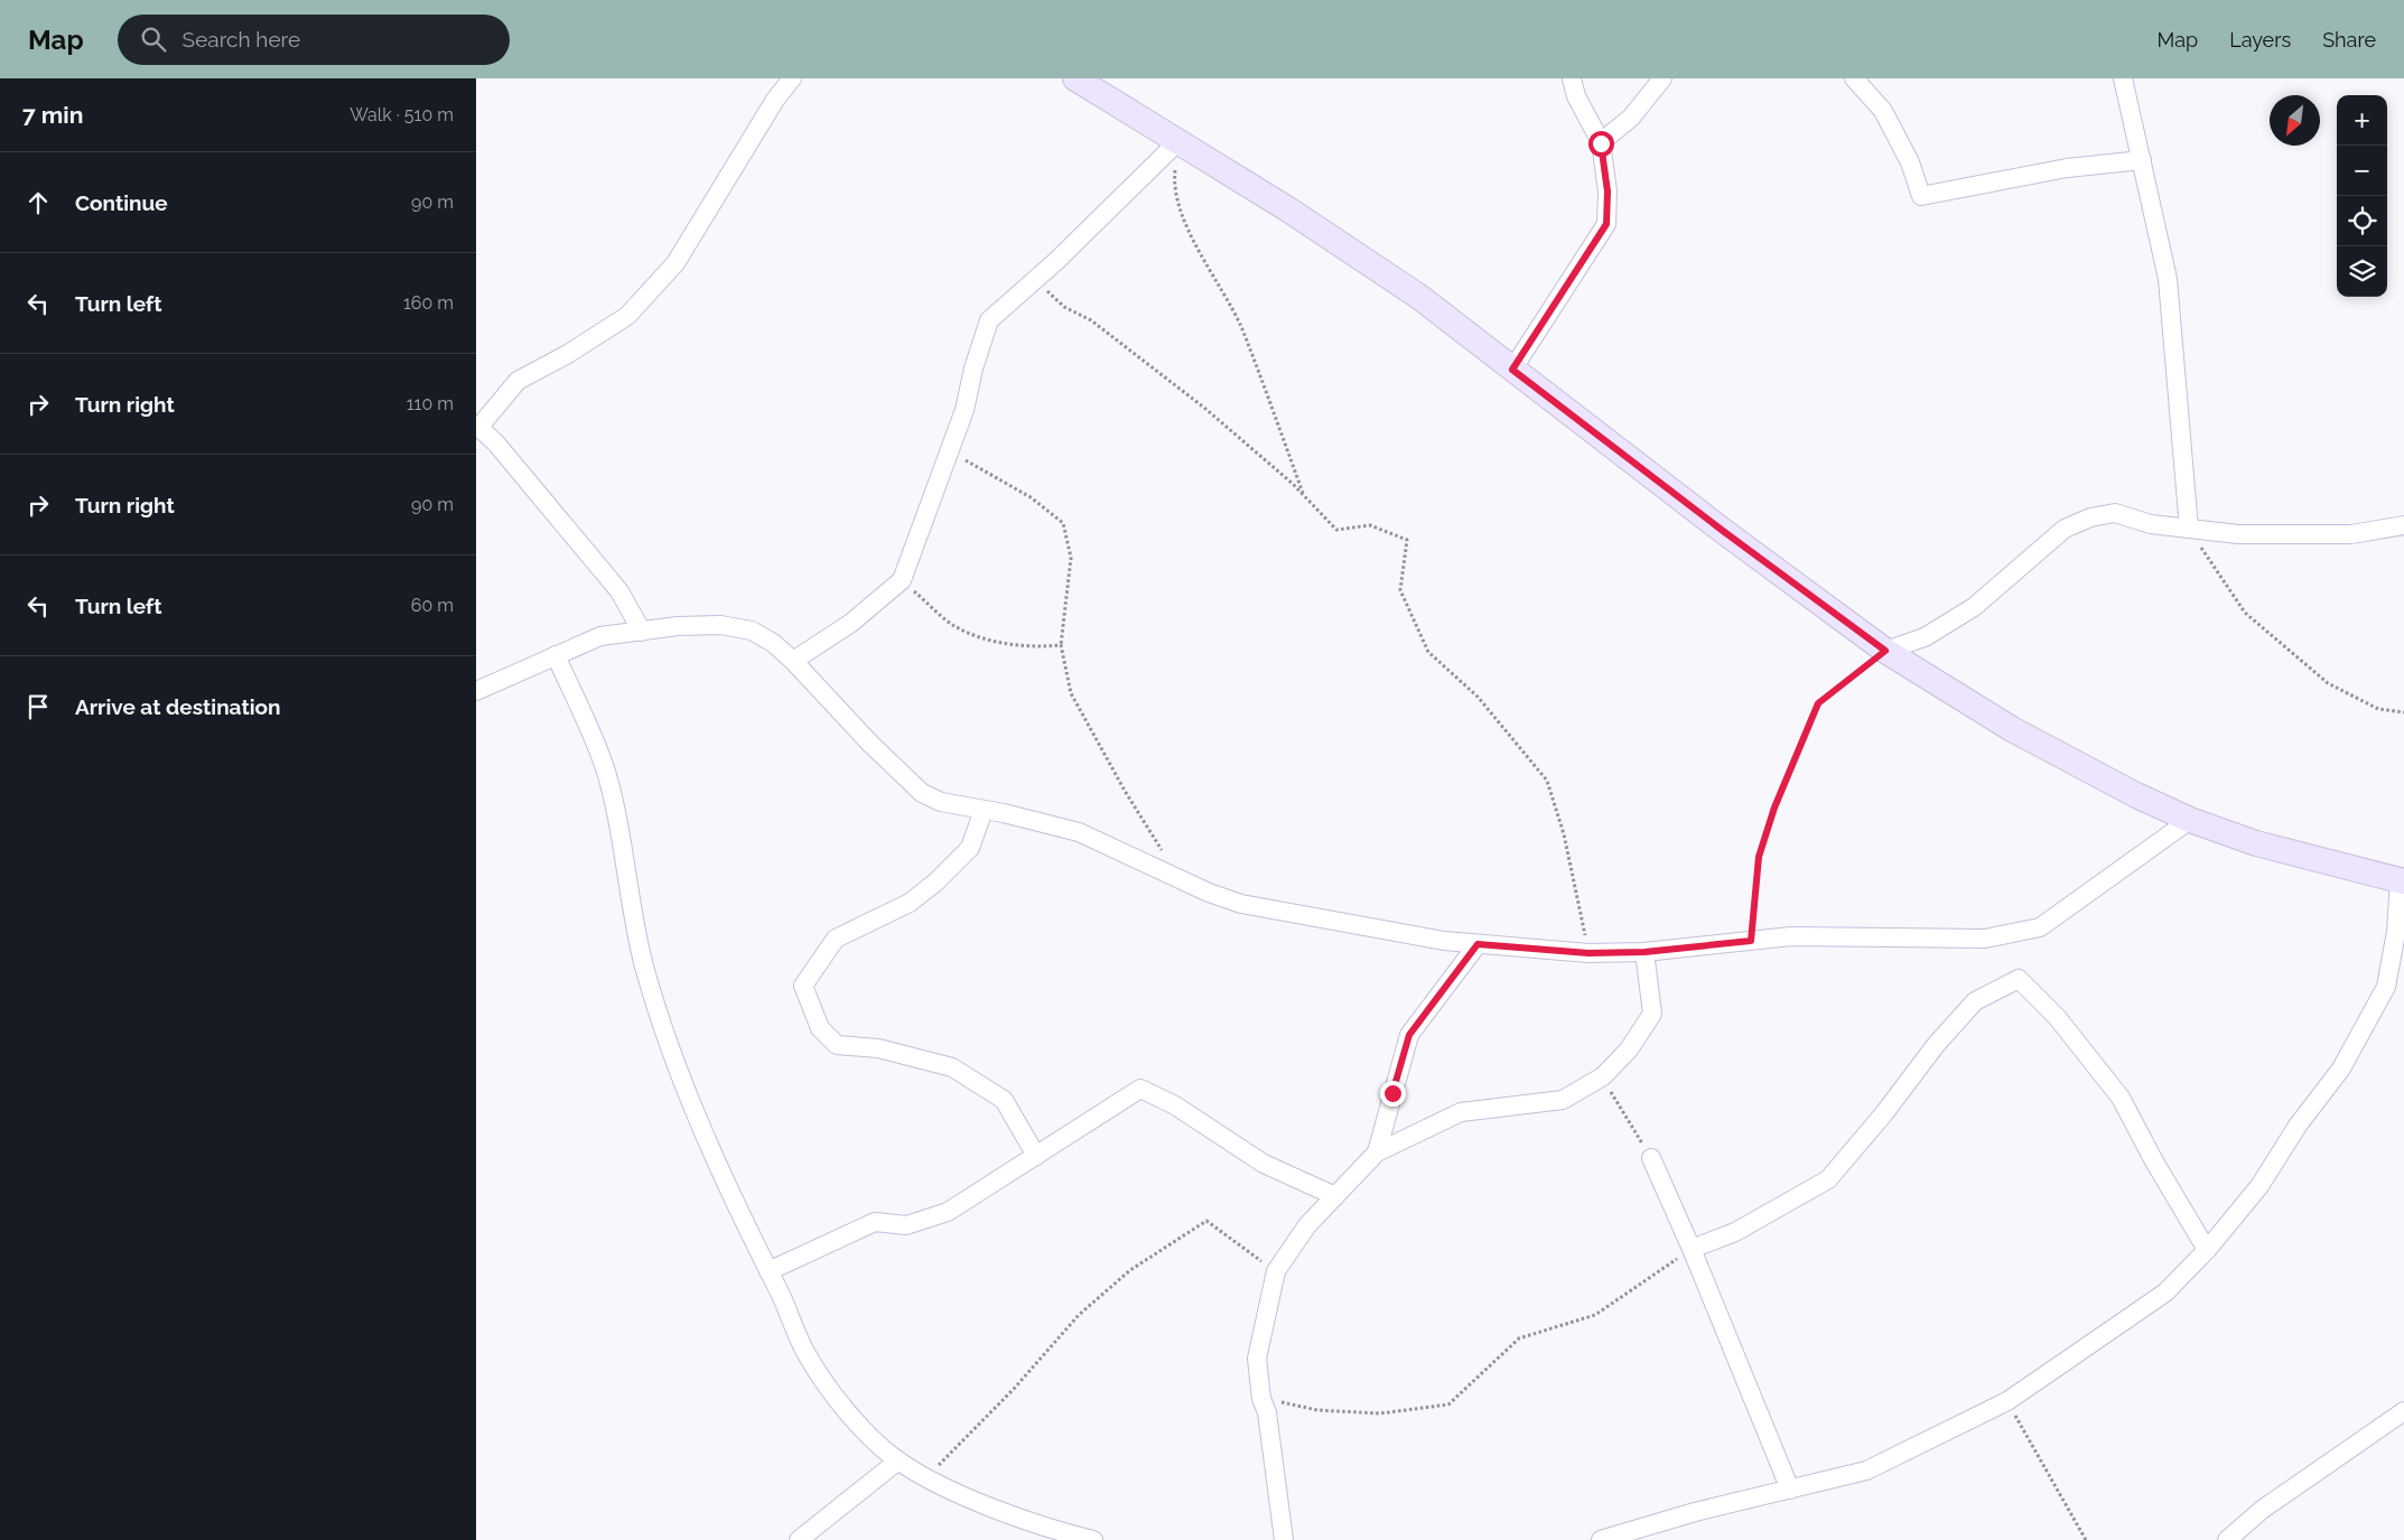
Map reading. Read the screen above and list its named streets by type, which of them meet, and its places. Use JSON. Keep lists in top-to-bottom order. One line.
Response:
{"north":"bottom left","page":{"header":"Map","search":"Search here","nav":["Map","Layers","Share"],"heading":["7 min","Walk · 510 m"],"map_buttons":["+","−"],"list":[["Continue","90 m"],["Turn left","160 m"],["Turn right","110 m"],["Turn right","90 m"],["Turn left","60 m"],"Arrive at destination"]}}
